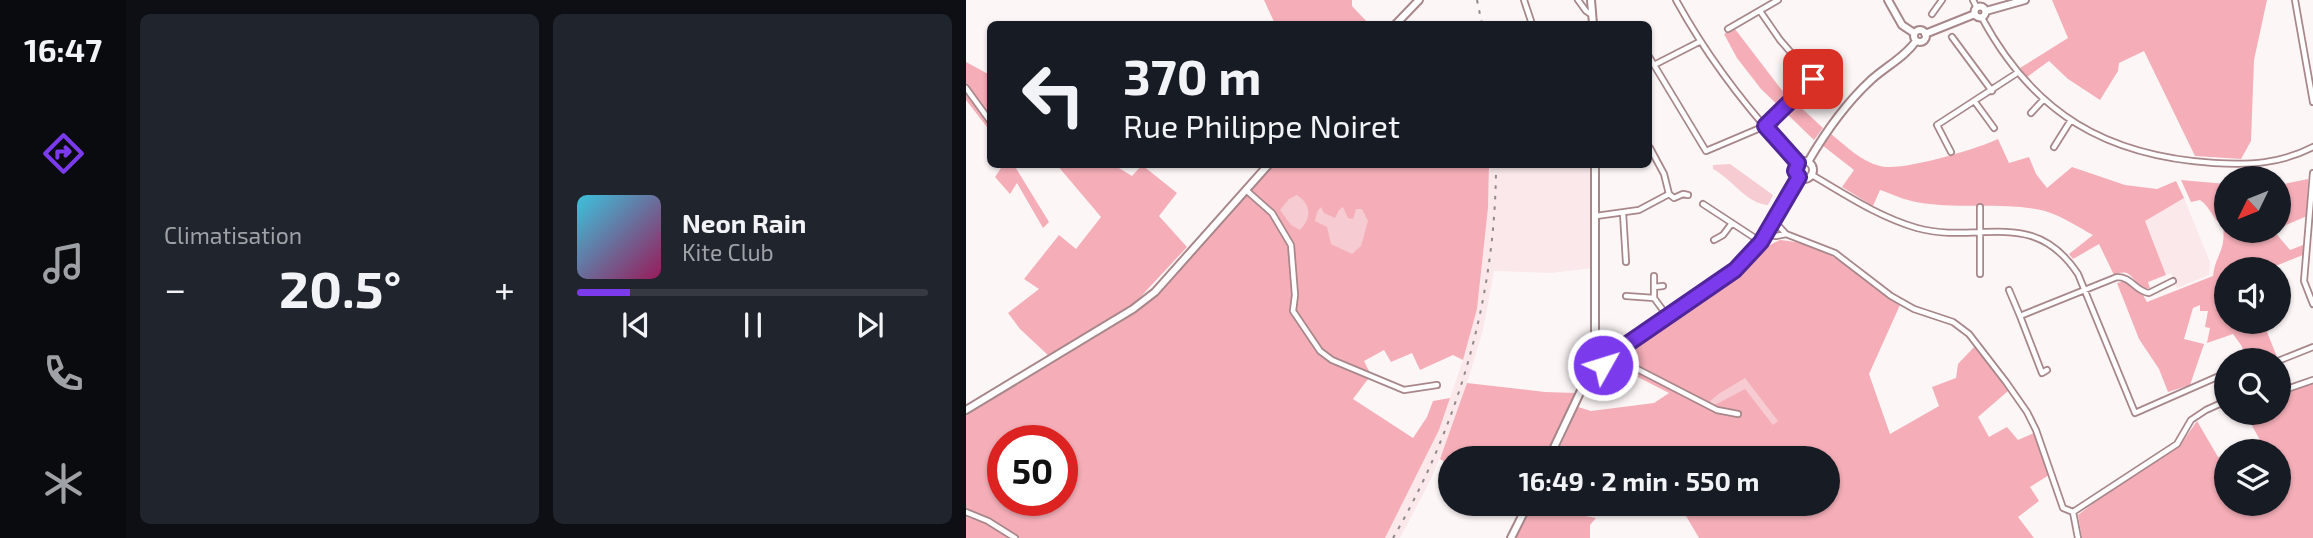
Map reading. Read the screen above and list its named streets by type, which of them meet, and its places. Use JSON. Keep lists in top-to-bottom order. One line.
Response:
{"north":"bottom left","page":{"tabs":"16:47","tile":"Climatisation","turn":["370 m","Rue Philippe Noiret"],"song":["Neon Rain","Kite Club"],"heat":["−","20.5°","+"],"limit":"50","trip":"16:49 · 2 min · 550 m"}}
